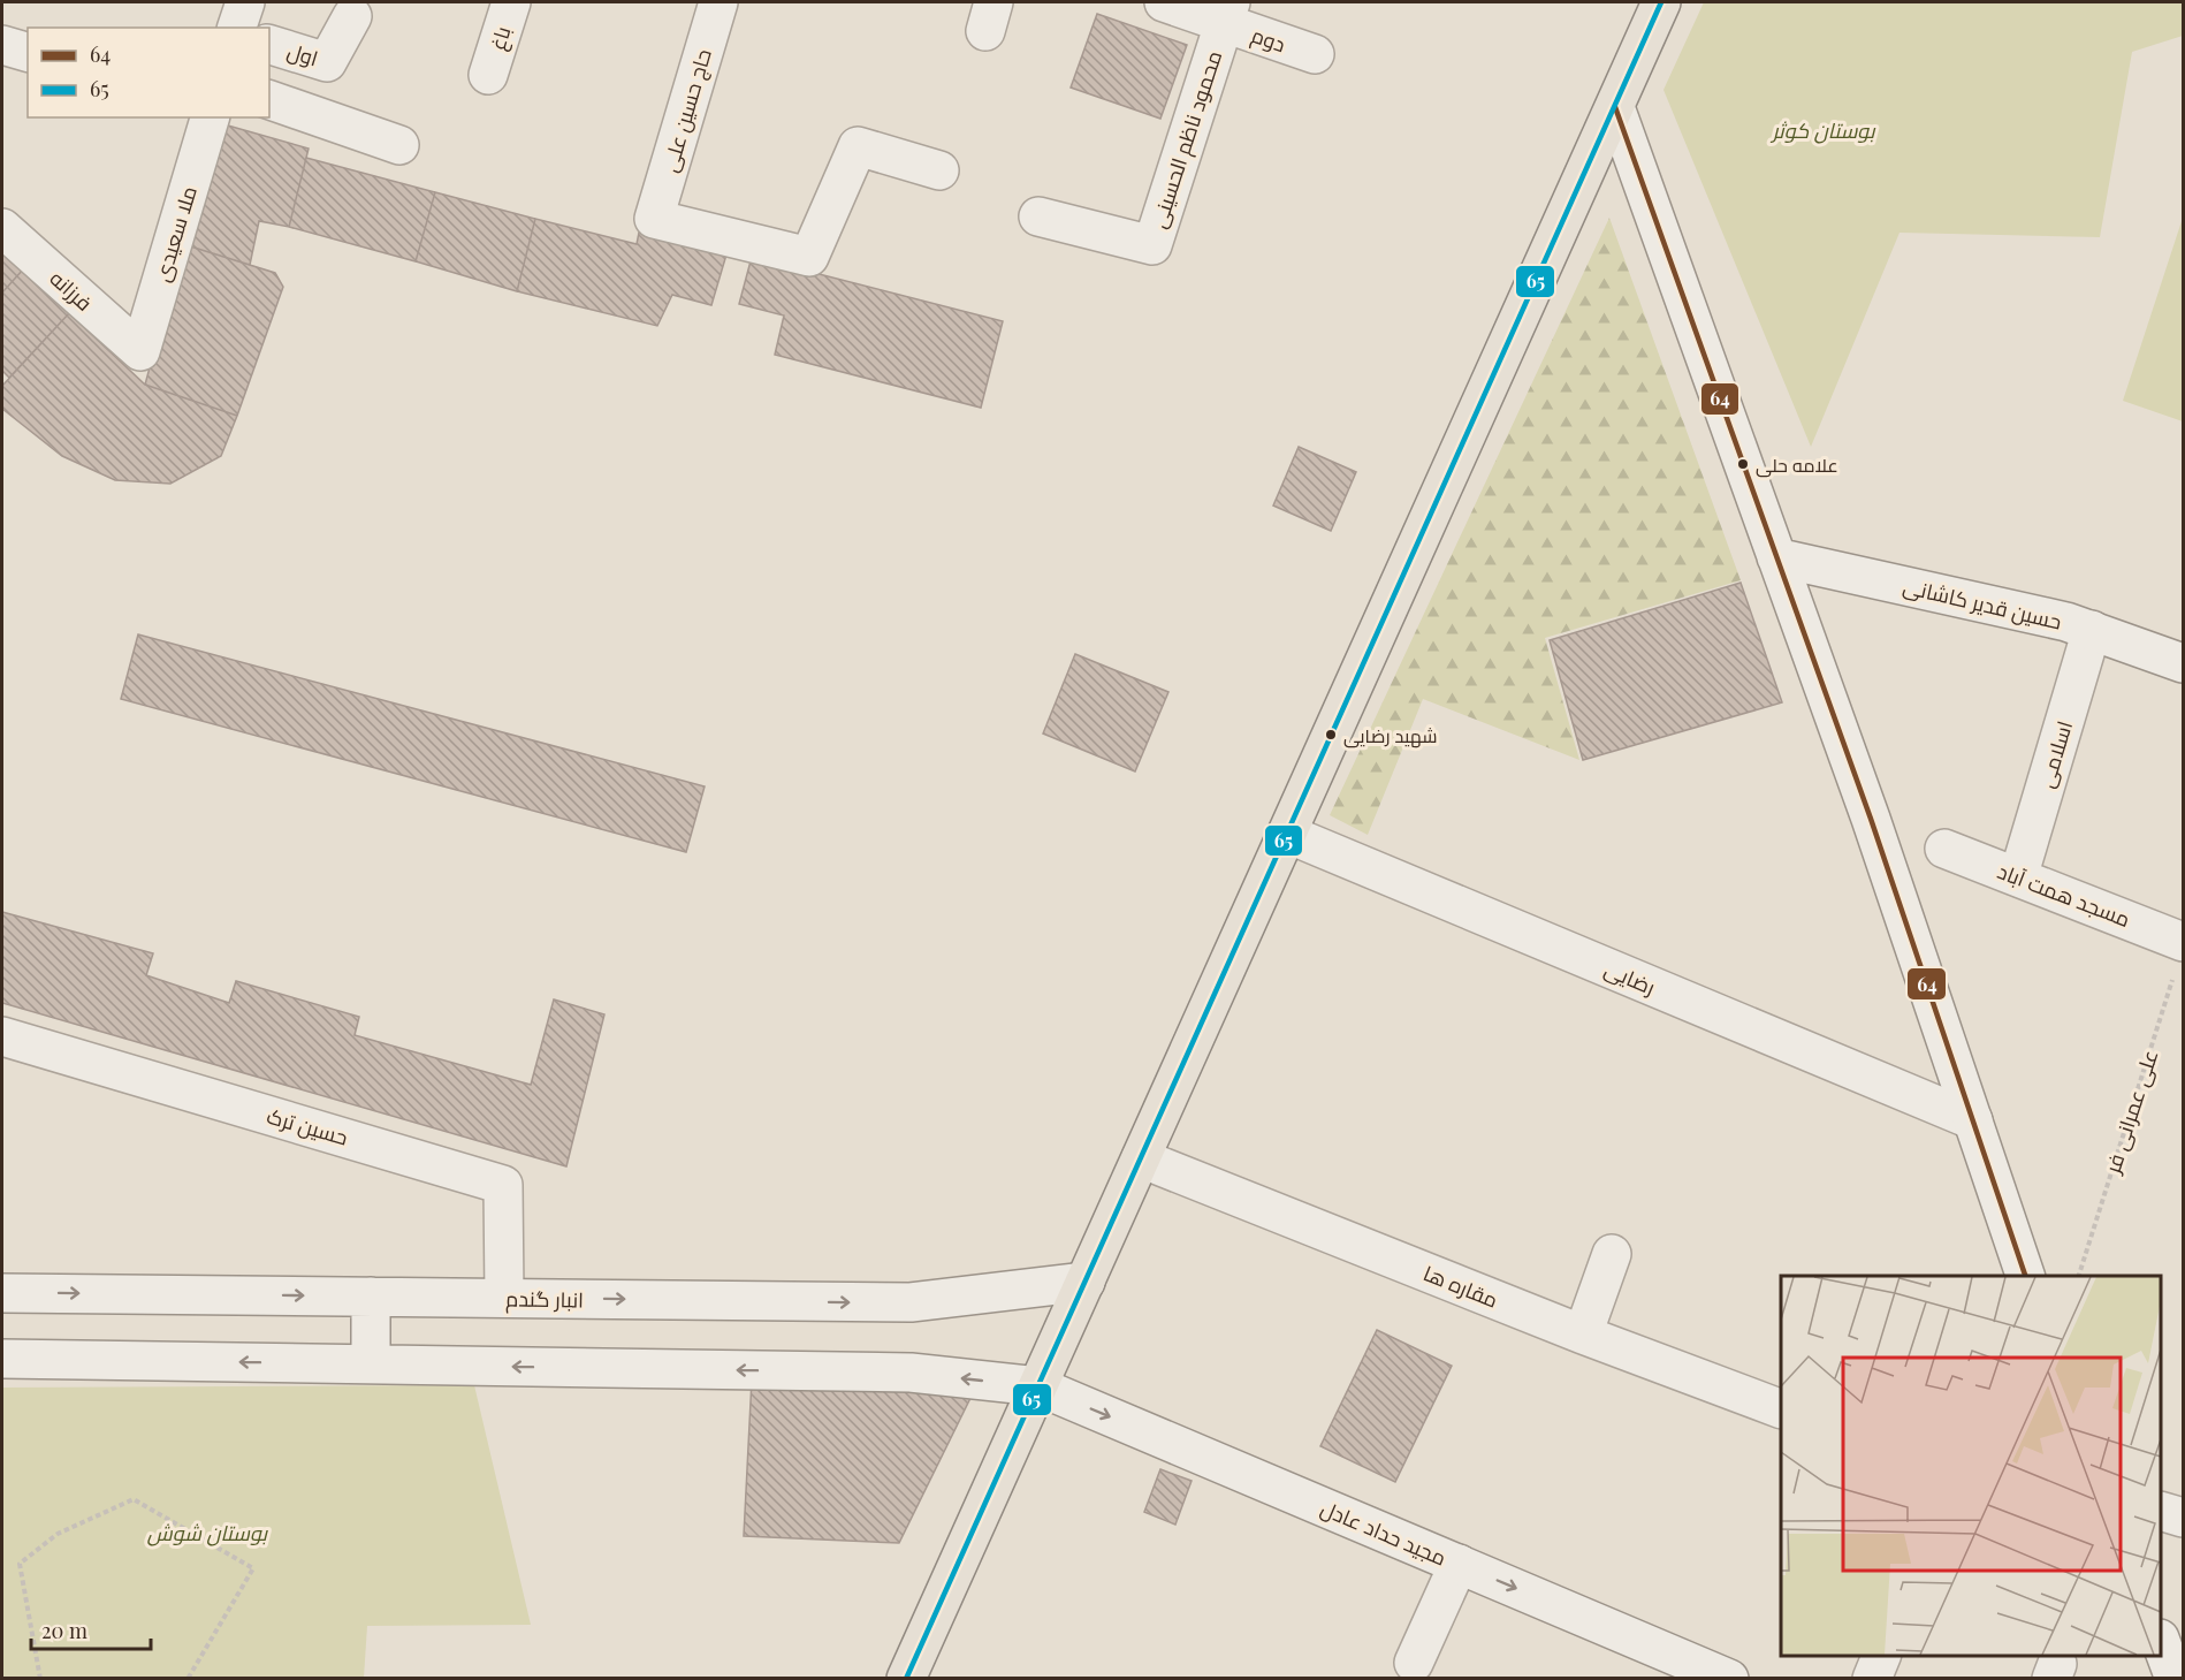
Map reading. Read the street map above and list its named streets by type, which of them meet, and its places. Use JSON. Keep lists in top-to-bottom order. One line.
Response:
{"streets":{"street":["باغ","دوم","اول","حاج حسین علی","محمود ناظم الحسینی","ملا سعیدی","فرزانه","حسین قدیر کاشانی","اسلامی","مسجد همت آباد","رضایی","حسین ترک","مقاره ها","انبار گندم","مجید حداد عادل"],"path":["علی عمرانی فر"]},"crossings":[["دوم","محمود ناظم الحسینی"],["ملا سعیدی","فرزانه"],["حسین قدیر کاشانی","اسلامی"],["اسلامی","مسجد همت آباد"],["مسجد همت آباد","علی عمرانی فر"],["حسین ترک","انبار گندم"]],"one_way":["مجید حداد عادل"],"parks":["بوستان کوثر","بوستان شوش"],"places":["علامه حلی","شهید رضایی"],"lines":["transit line 65","transit line 64"],"legend":["64","65"],"scale_bar":"20 m"}
